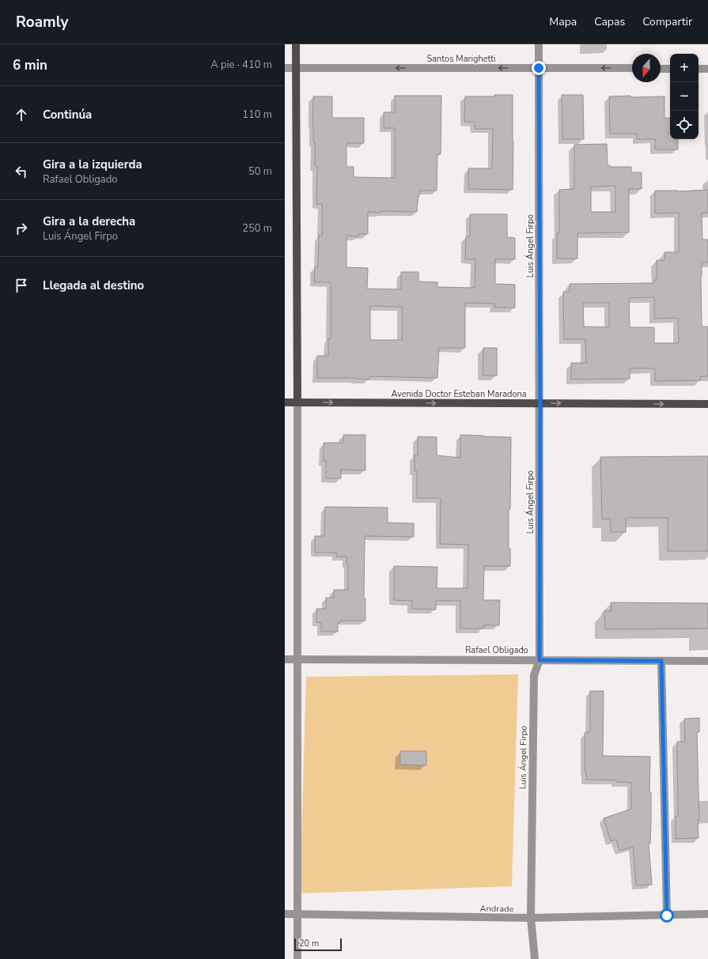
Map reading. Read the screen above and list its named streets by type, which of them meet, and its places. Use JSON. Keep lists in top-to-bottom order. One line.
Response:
{"streets":{"main road":["Avenida Doctor Esteban Maradona"],"street":["Santos Marighetti","Luis Ángel Firpo","Rafael Obligado","Andrade"]},"crossings":[["Santos Marighetti","Luis Ángel Firpo"],["Luis Ángel Firpo","Avenida Doctor Esteban Maradona"],["Luis Ángel Firpo","Rafael Obligado"],["Luis Ángel Firpo","Andrade"]],"one_way":["Santos Marighetti","Avenida Doctor Esteban Maradona"],"scale_bar":"20 m","north":"bottom","page":{"header":"Roamly","nav":["Mapa","Capas","Compartir"],"heading":["6 min","A pie · 410 m"],"map_buttons":["+","−"],"list":[["Continúa","110 m"],["Gira a la izquierda","Rafael Obligado","50 m"],["Gira a la derecha","Luis Ángel Firpo","250 m"],"Llegada al destino"],"scale":"20 m"}}
